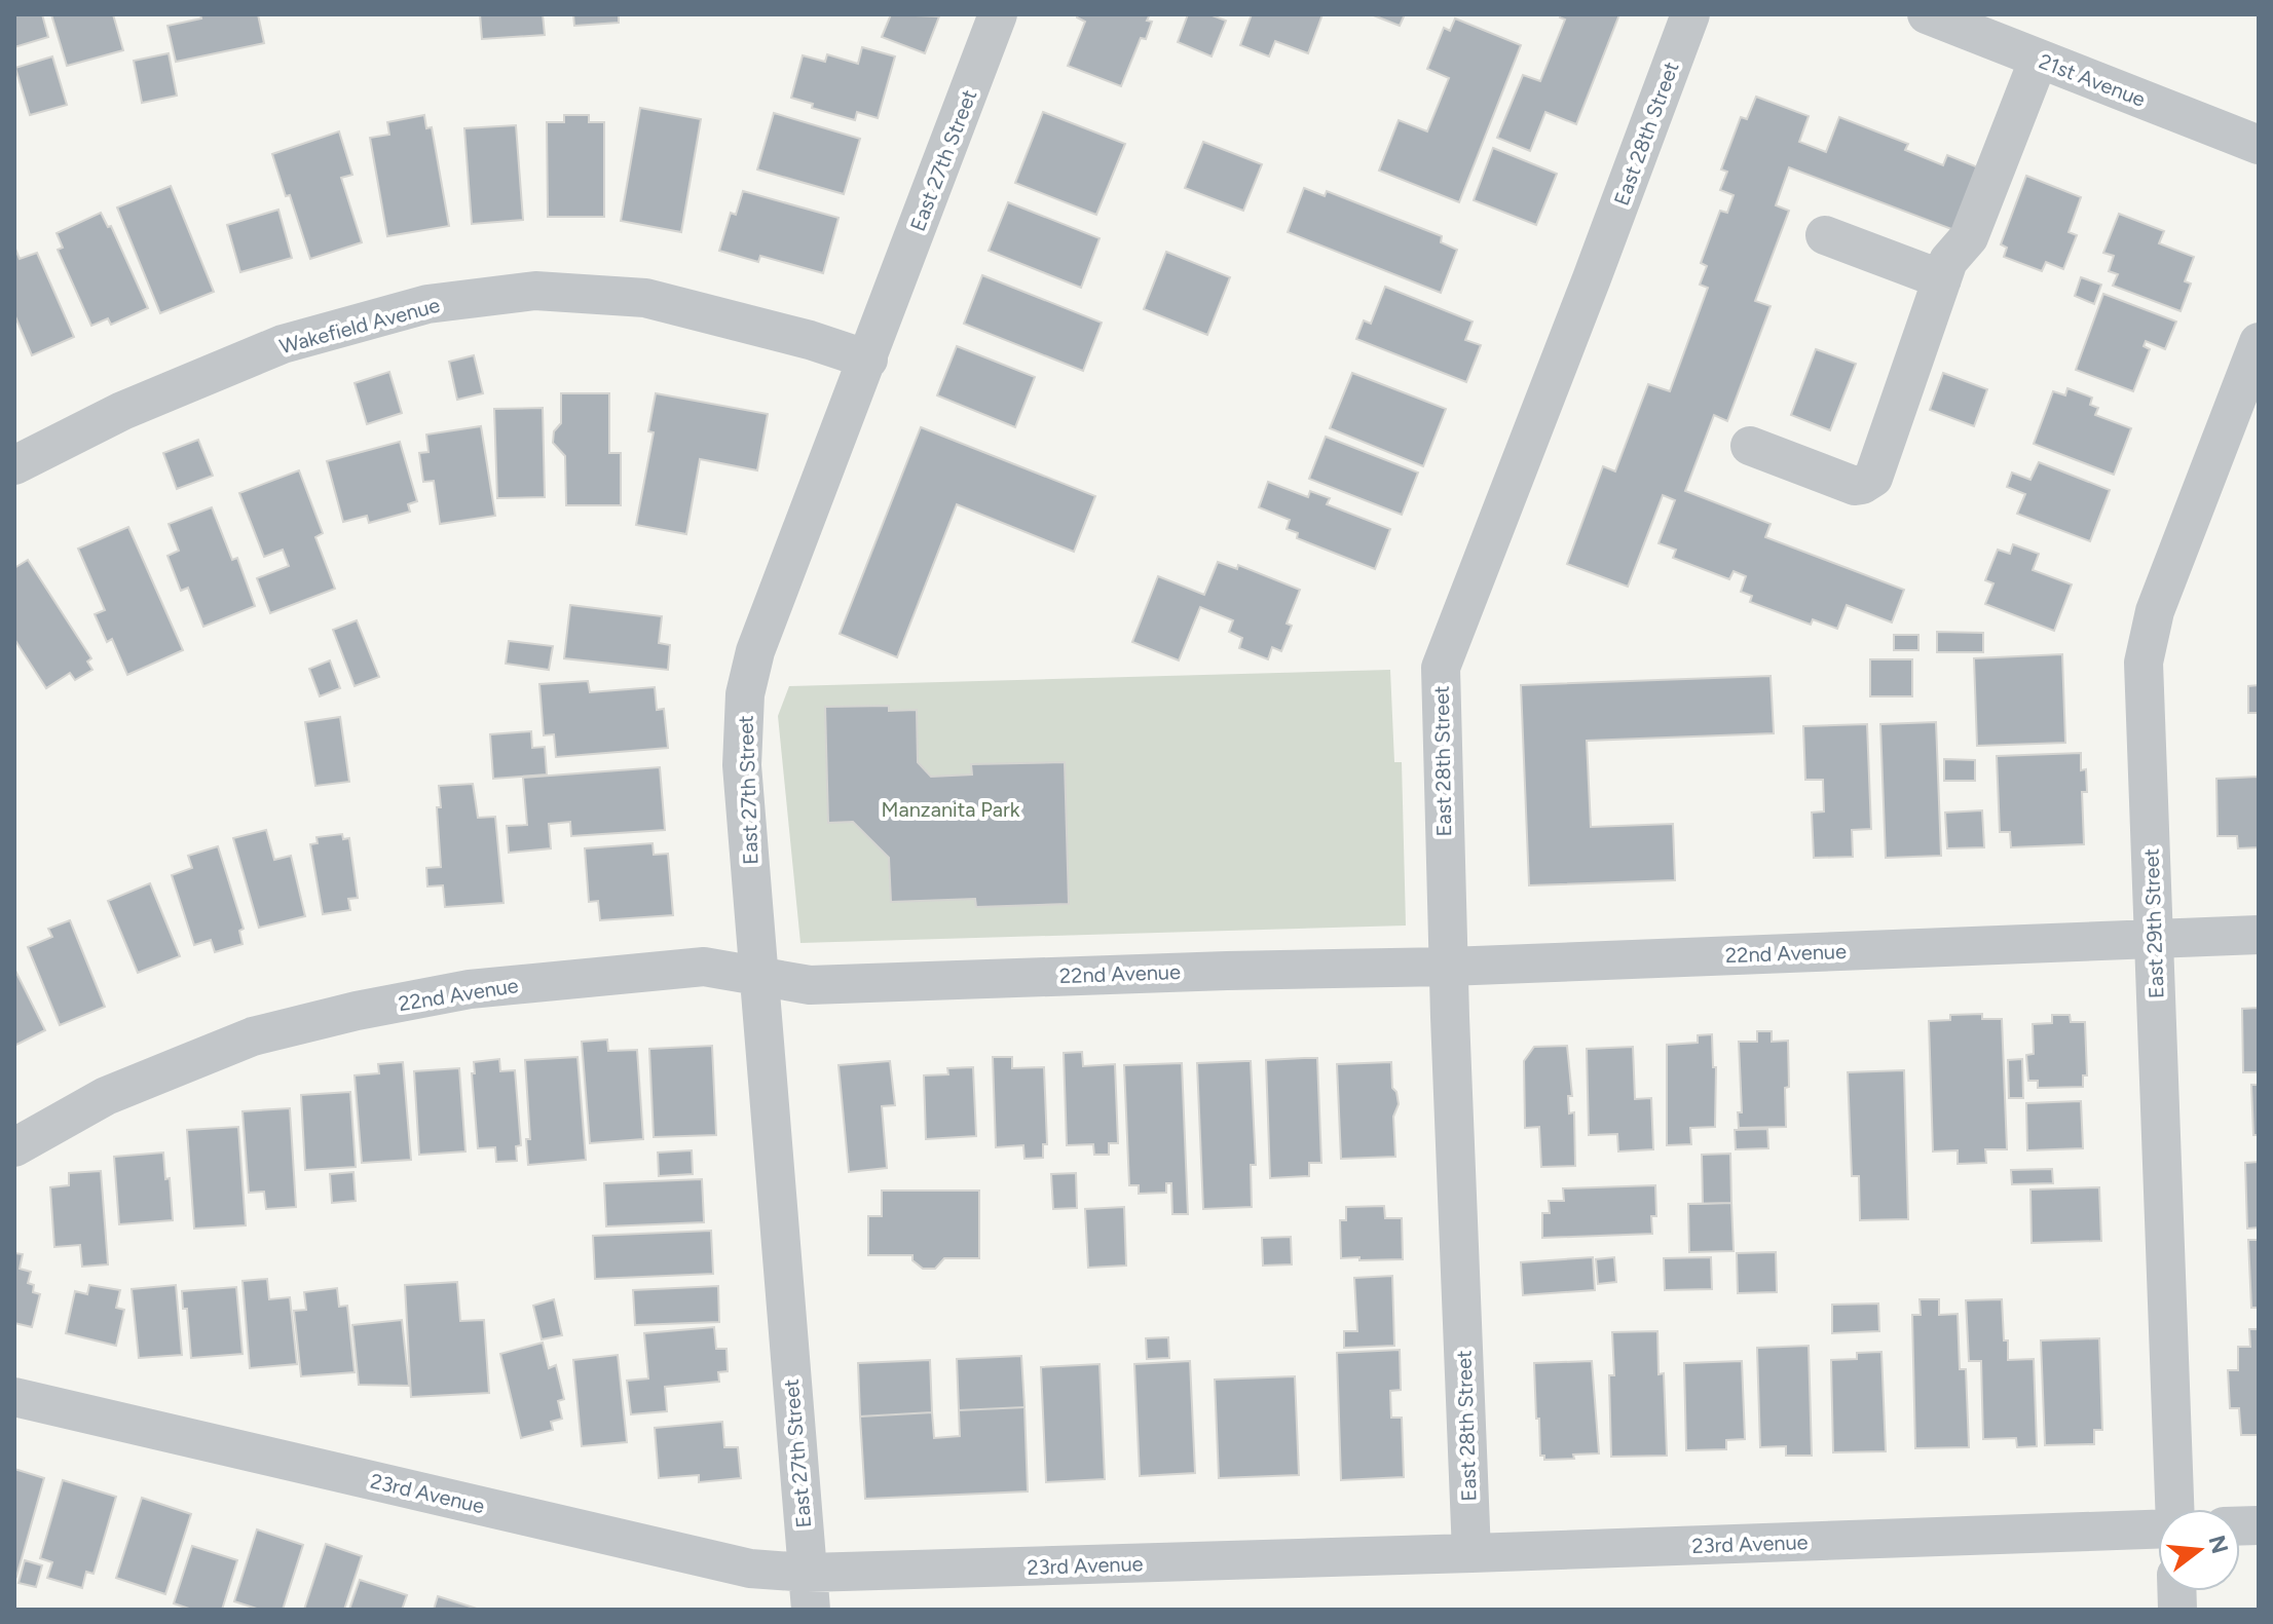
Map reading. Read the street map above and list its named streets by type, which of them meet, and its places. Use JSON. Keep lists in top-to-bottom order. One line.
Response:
{"streets":{"street":["21st Avenue","East 28th Street","East 27th Street","Wakefield Avenue","East 29th Street","22nd Avenue","23rd Avenue"]},"crossings":[["East 28th Street","22nd Avenue"],["East 28th Street","23rd Avenue"],["East 27th Street","Wakefield Avenue"],["East 27th Street","22nd Avenue"],["East 27th Street","23rd Avenue"],["East 29th Street","22nd Avenue"]],"parks":["Manzanita Park"],"north":"right"}
